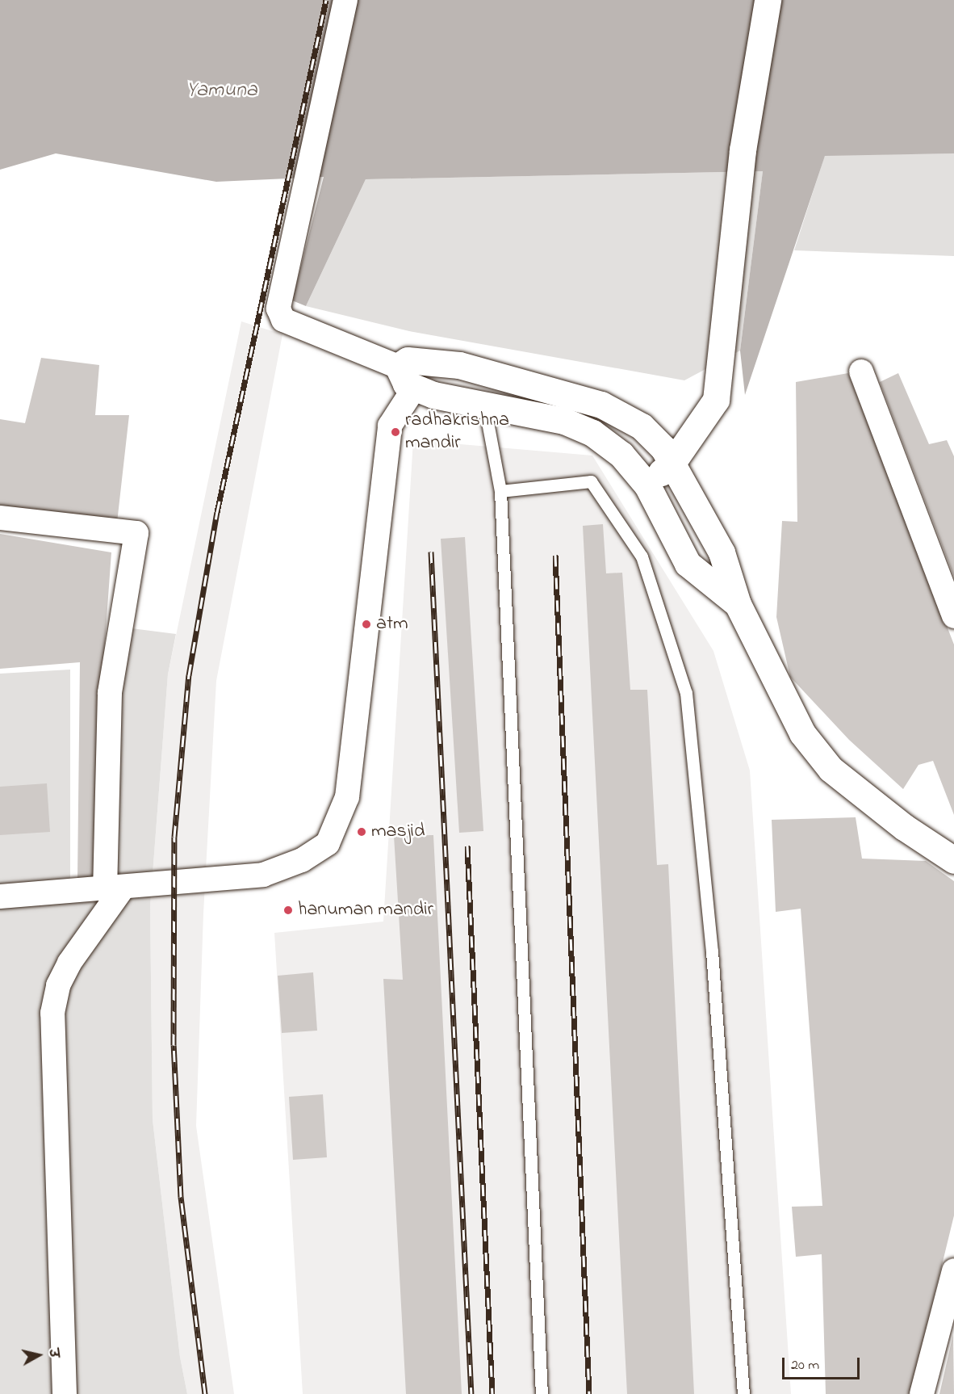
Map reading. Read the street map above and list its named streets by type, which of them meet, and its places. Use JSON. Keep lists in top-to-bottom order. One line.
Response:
{"water":["Yamuna"],"places":["radhakrishna mandir","atm","masjid","hanuman mandir"],"scale_bar":"20 m","north":"right"}
